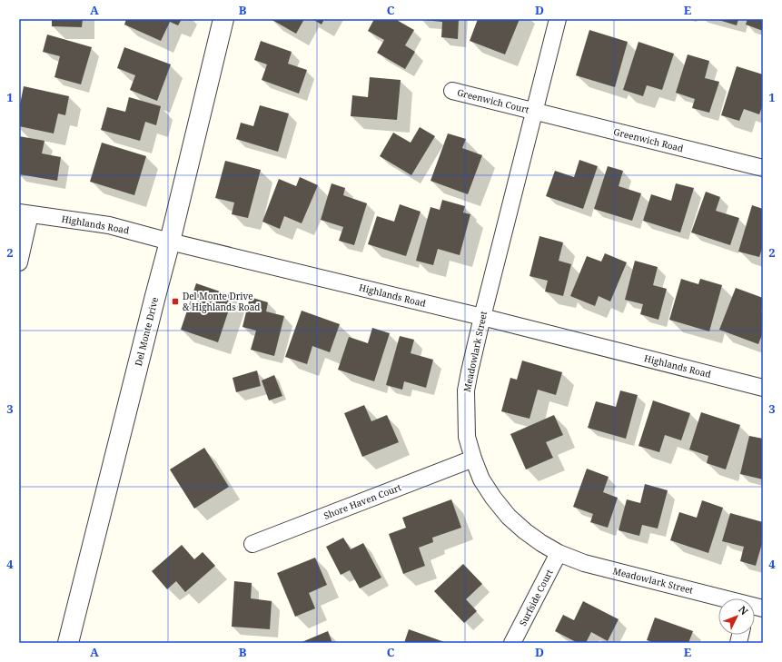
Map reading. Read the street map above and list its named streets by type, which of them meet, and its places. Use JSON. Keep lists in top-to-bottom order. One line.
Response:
{"streets":{"street":["Greenwich Court","Greenwich Road","Highlands Road","Del Monte Drive","Meadowlark Street","Shore Haven Court","Surfside Court"]},"crossings":[["Greenwich Court","Greenwich Road"],["Greenwich Court","Meadowlark Street"],["Greenwich Road","Meadowlark Street"],["Highlands Road","Del Monte Drive"],["Highlands Road","Meadowlark Street"],["Meadowlark Street","Shore Haven Court"],["Meadowlark Street","Surfside Court"]],"places":{"transit":["Del Monte Drive & Highlands Road"]},"north":"top right","grid":{"columns":["A","B","C","D","E"],"rows":["1","2","3","4"]}}
